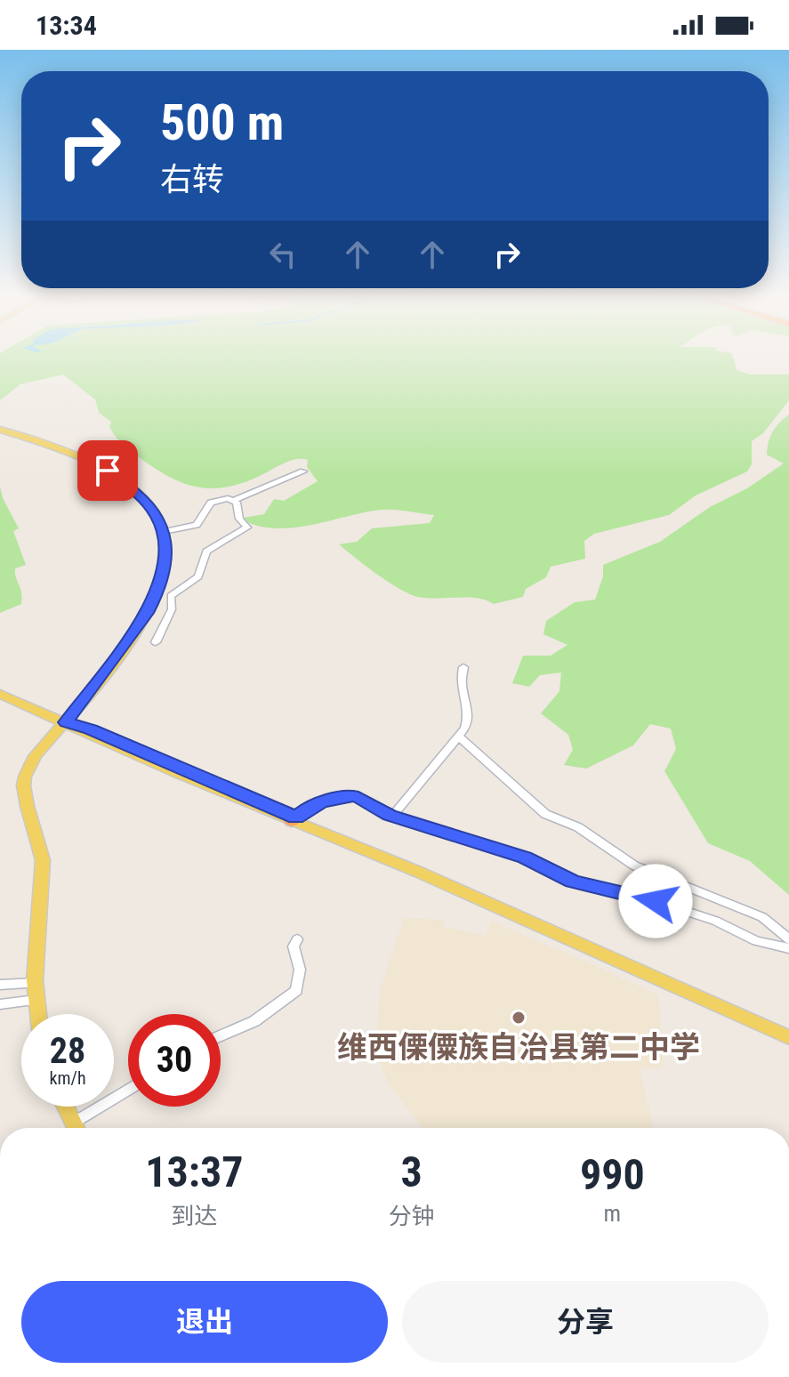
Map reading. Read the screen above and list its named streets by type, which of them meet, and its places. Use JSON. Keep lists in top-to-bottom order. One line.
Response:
{"places":["维西傈僳族自治县第二中学"],"page":{"status":"13:34","turn":["500 m","右转"],"speed":"28 km/h","limit":"30","eta":["13:37","到达","3","分钟","990","m"],"buttons":["退出","分享"]}}
